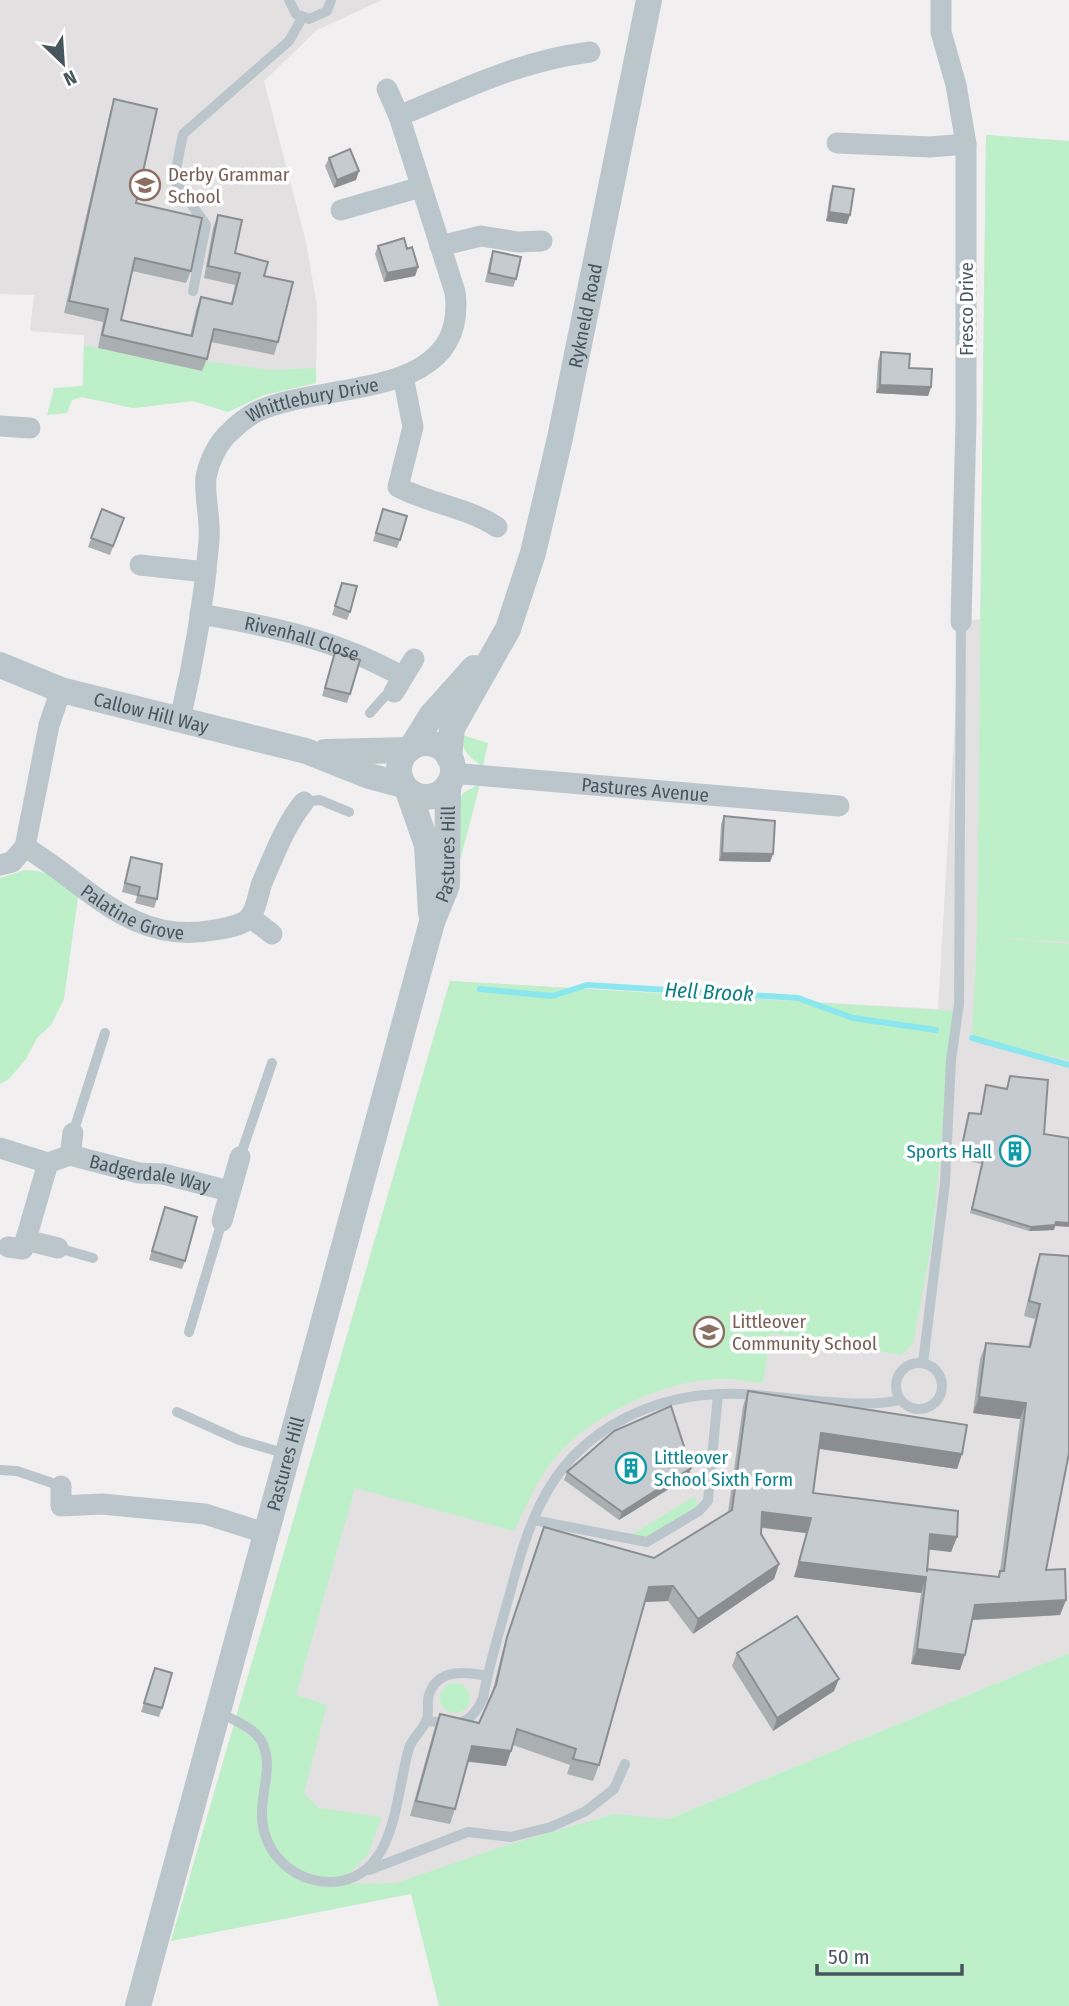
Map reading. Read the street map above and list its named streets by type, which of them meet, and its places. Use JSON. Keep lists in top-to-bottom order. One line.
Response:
{"streets":{"street":["Fresco Drive","Rykneld Road","Whittlebury Drive","Rivenhall Close","Callow Hill Way","Pastures Avenue","Pastures Hill","Palatine Grove","Badgerdale Way"]},"crossings":[["Rykneld Road","Callow Hill Way"],["Rykneld Road","Pastures Avenue"],["Rykneld Road","Pastures Hill"],["Whittlebury Drive","Rivenhall Close"],["Whittlebury Drive","Callow Hill Way"],["Callow Hill Way","Pastures Avenue"],["Callow Hill Way","Pastures Hill"],["Pastures Avenue","Pastures Hill"]],"water":["Hell Brook"],"places":{"school or university":["Derby Grammar School","Littleover Community School"],"building":["Sports Hall","Littleover School Sixth Form"]},"scale_bar":"50 m","north":"bottom right"}
